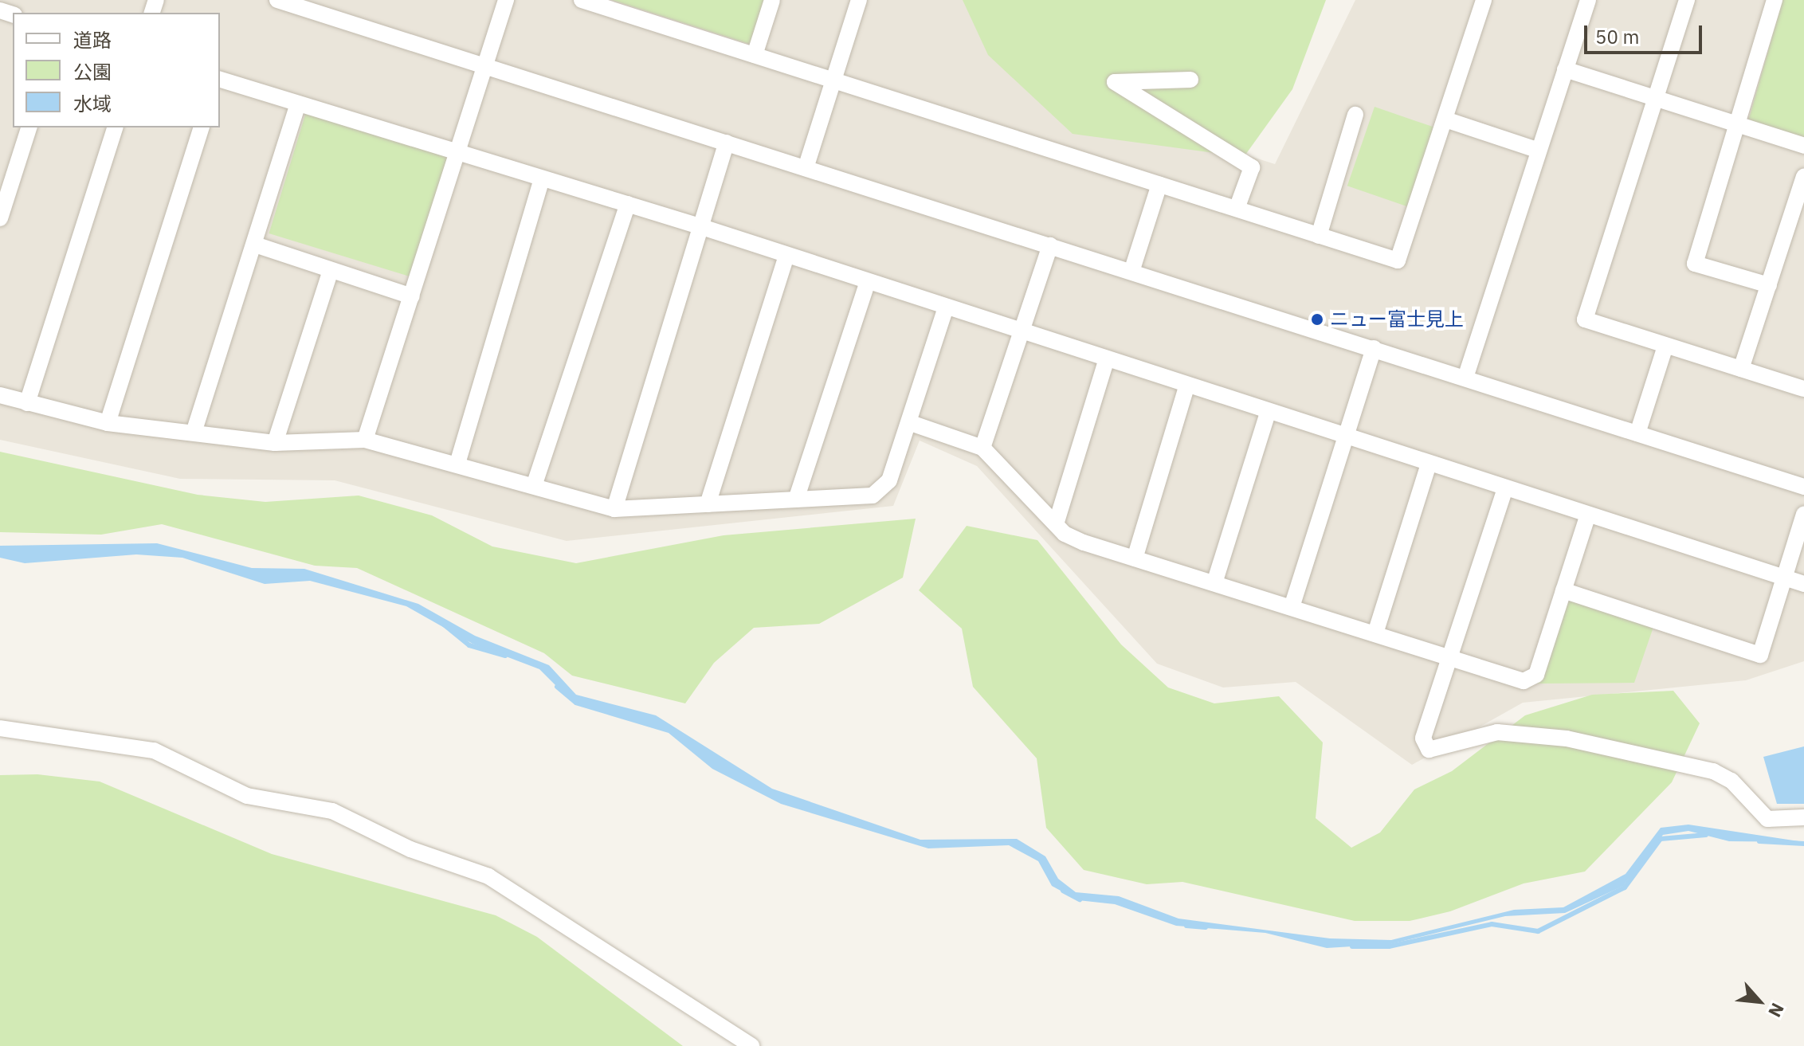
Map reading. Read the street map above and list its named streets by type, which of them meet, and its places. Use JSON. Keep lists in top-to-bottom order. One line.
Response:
{"places":["ニュー富士見上"],"legend":["道路","公園","水域"],"scale_bar":"50 m","north":"bottom right"}
